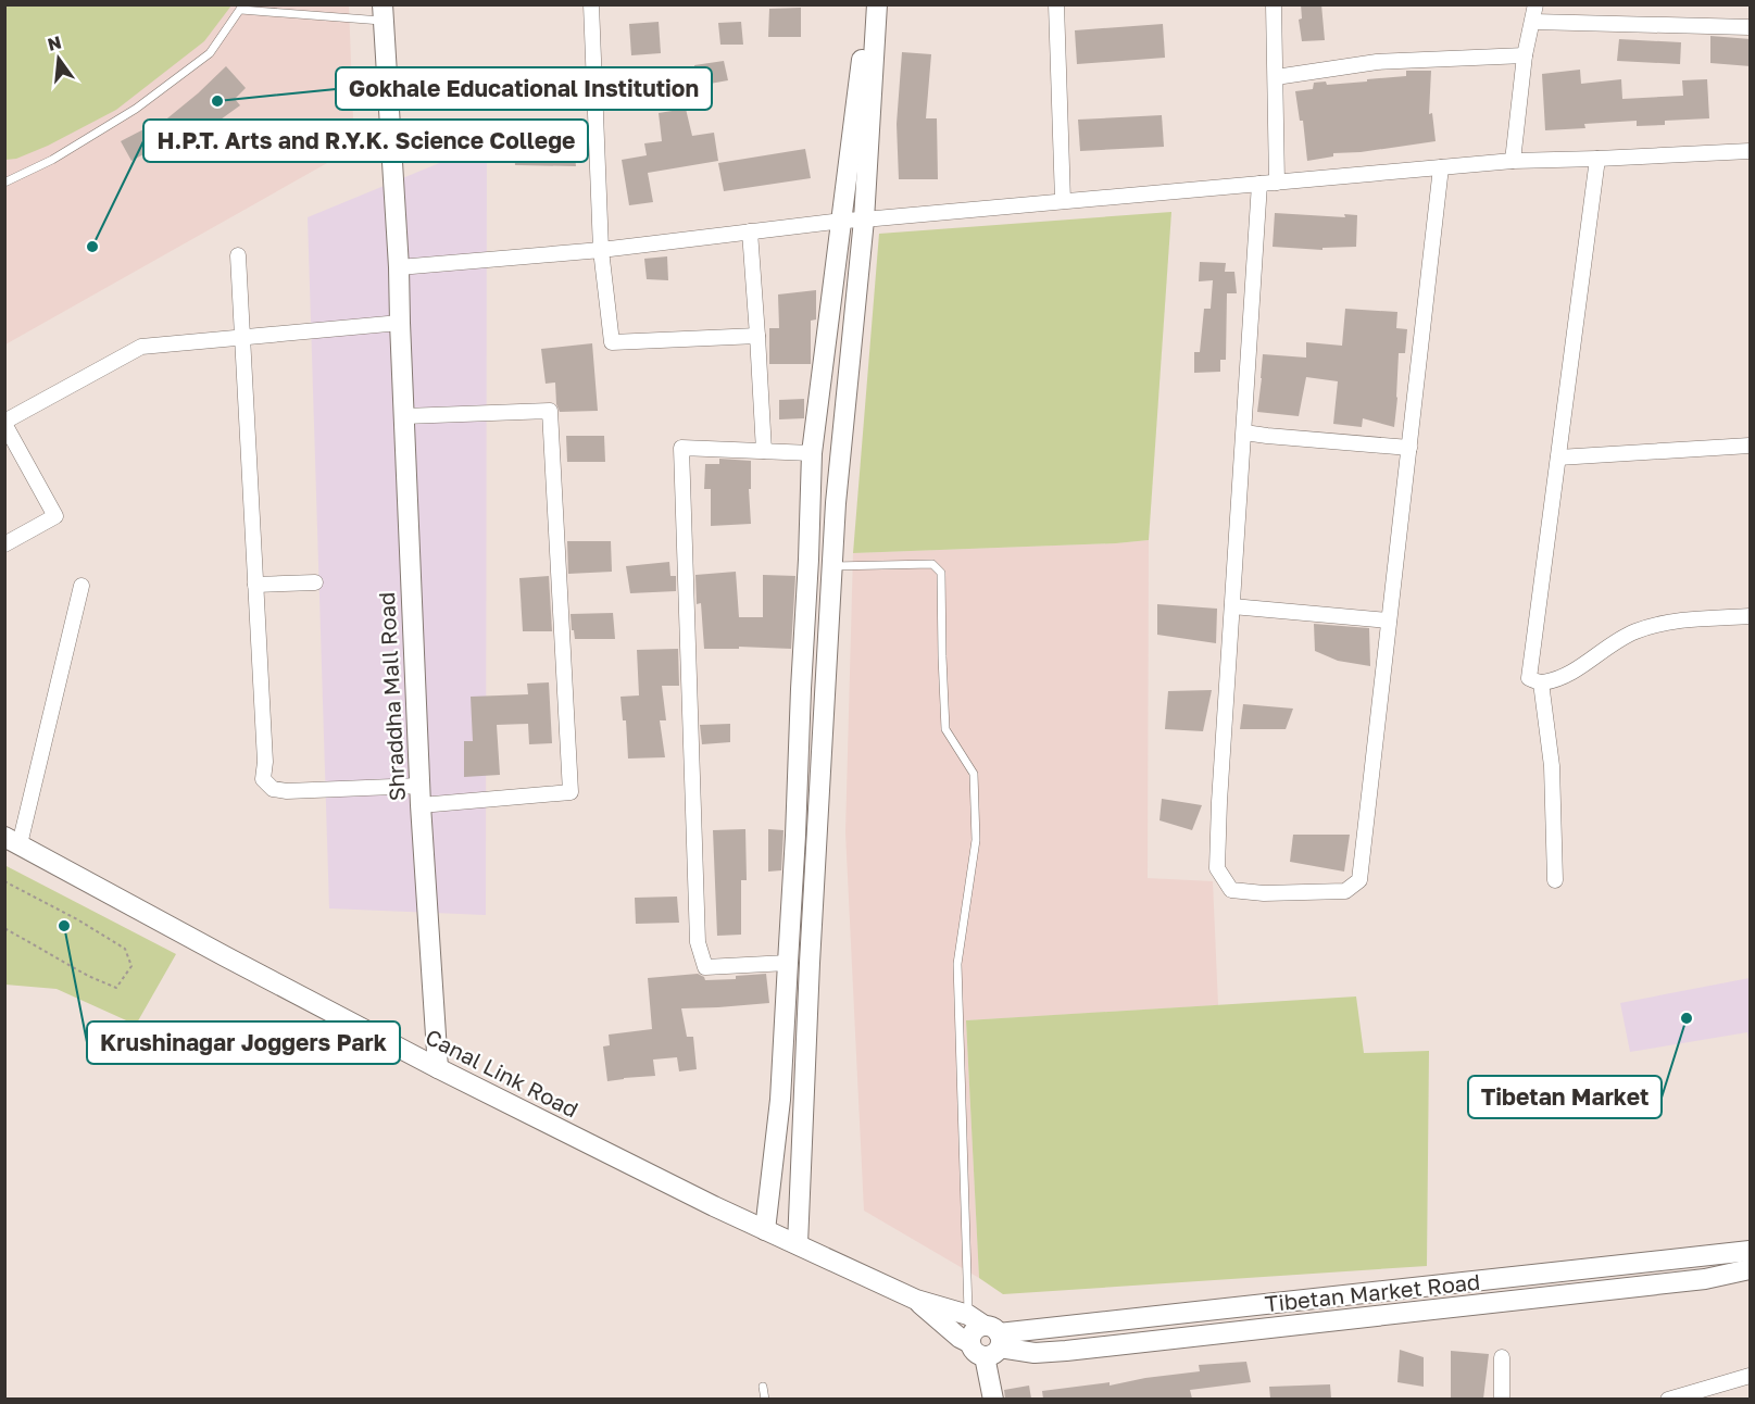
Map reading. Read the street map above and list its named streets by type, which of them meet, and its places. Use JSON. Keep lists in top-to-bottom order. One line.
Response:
{"streets":{"street":["Shraddha Mall Road","Canal Link Road","Tibetan Market Road"]},"crossings":[["Shraddha Mall Road","Canal Link Road"],["Canal Link Road","Tibetan Market Road"]],"places":["Gokhale Educational Institution","H.P.T. Arts and R.Y.K. Science College","Krushinagar Joggers Park","Tibetan Market"],"north":"top"}
